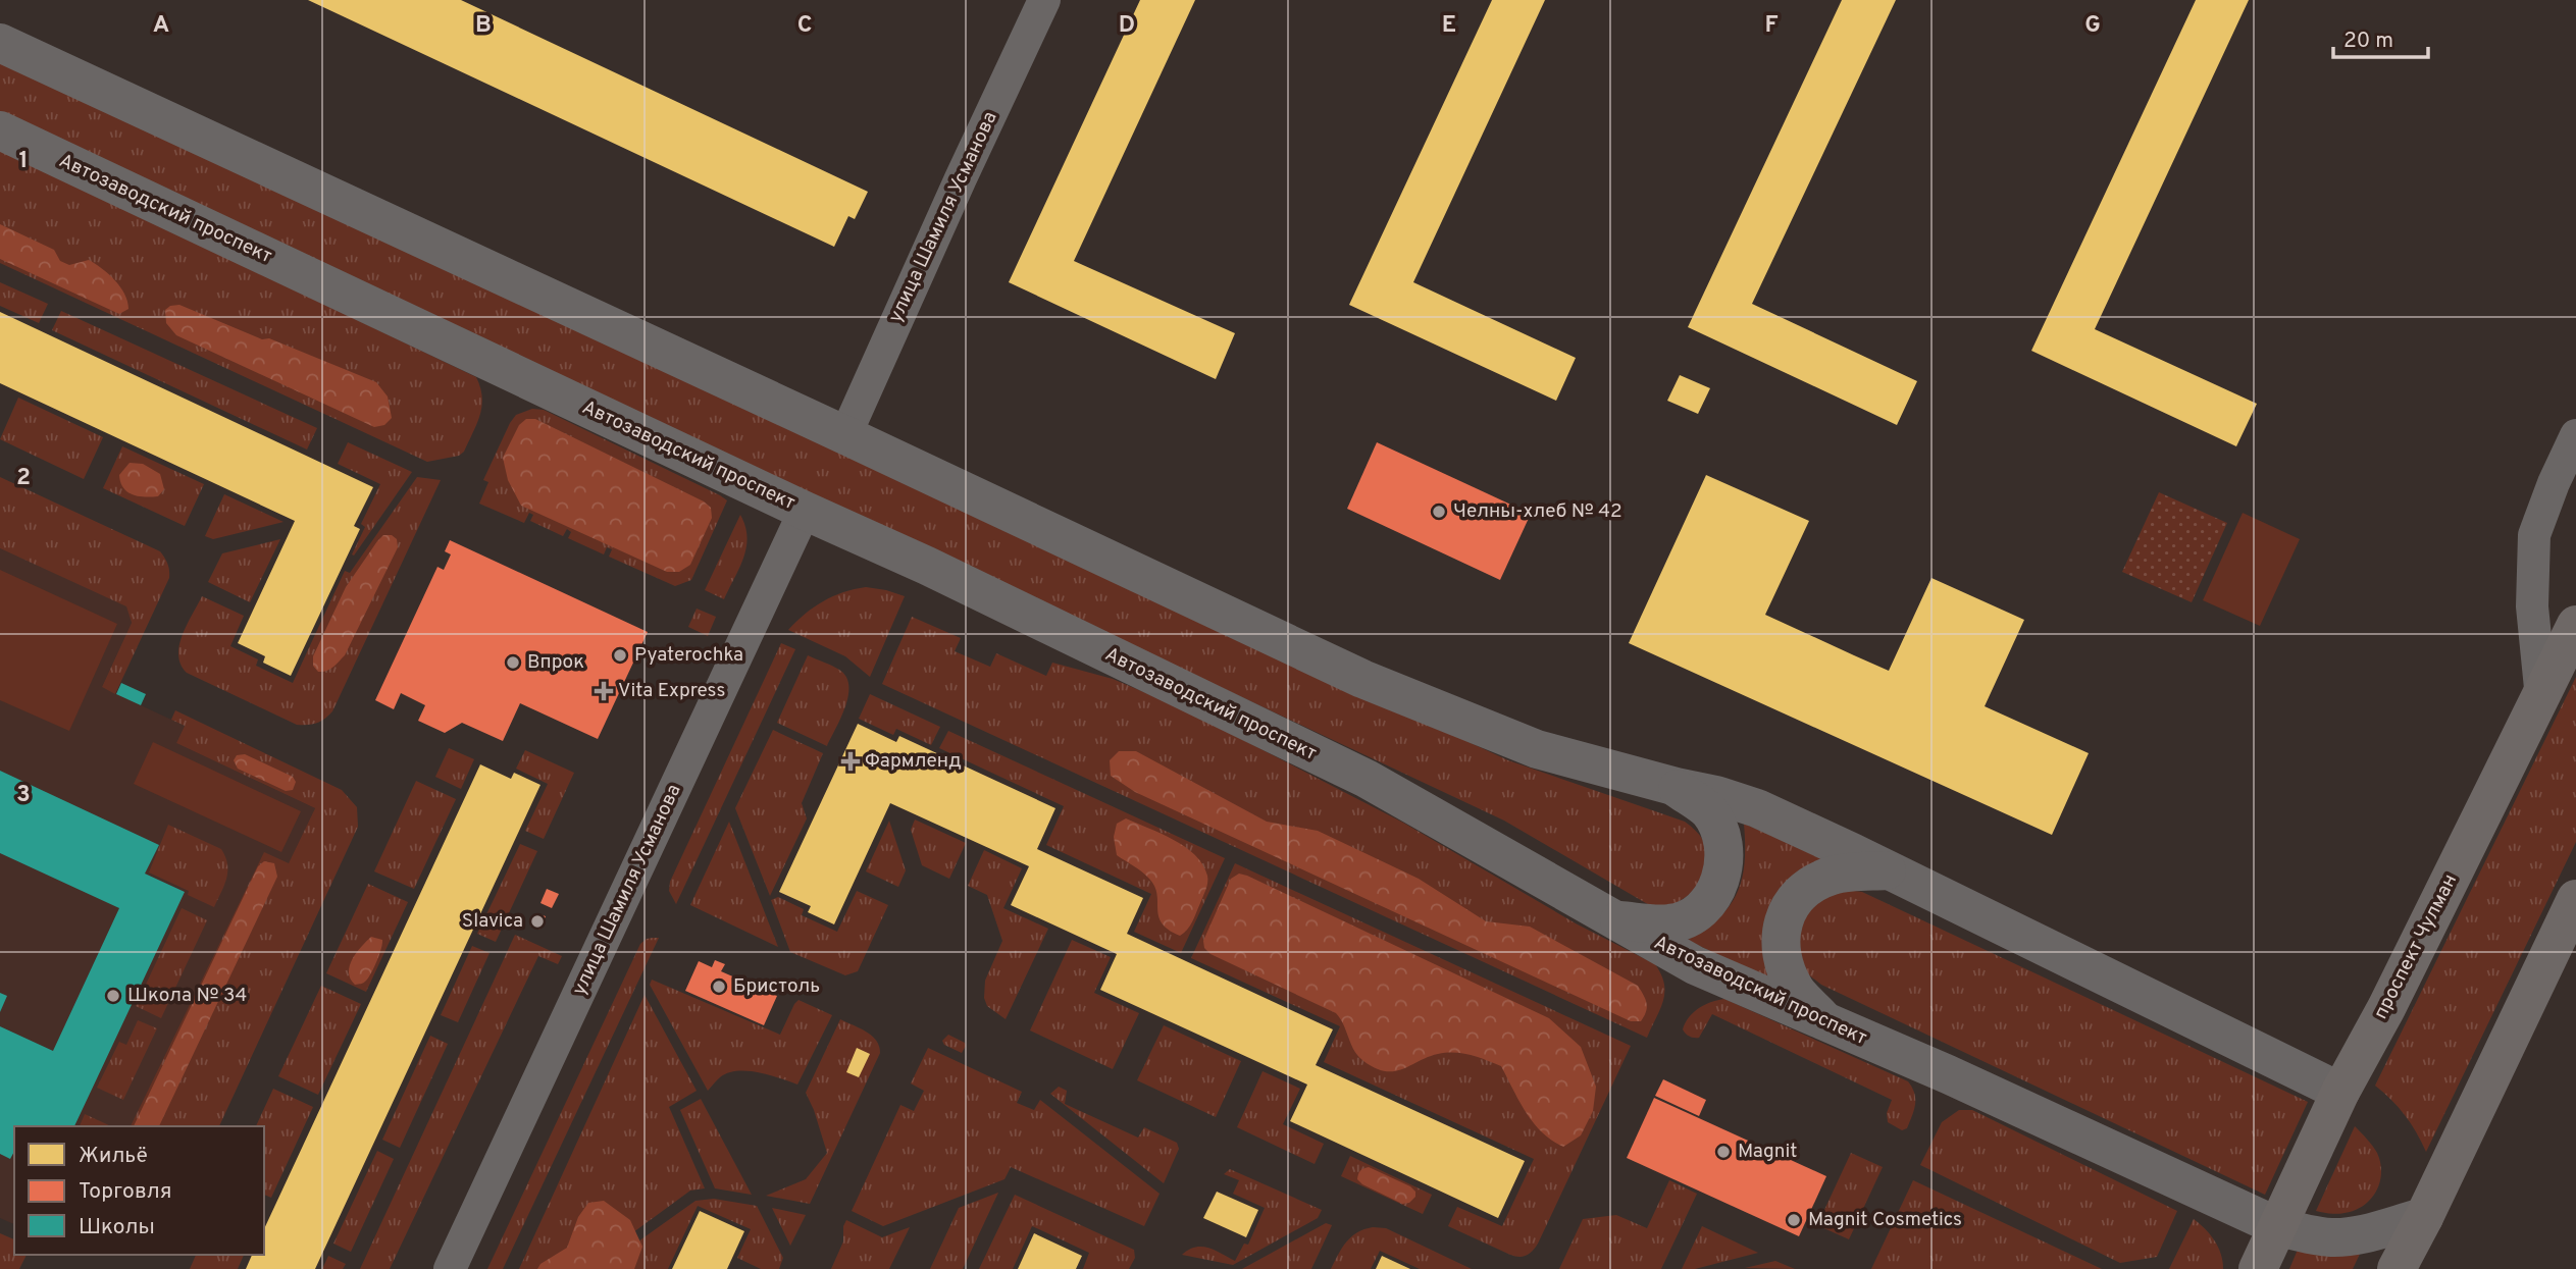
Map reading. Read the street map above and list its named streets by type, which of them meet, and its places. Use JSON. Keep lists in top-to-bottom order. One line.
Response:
{"streets":{"main road":["проспект Чулман"],"street":["Автозаводский проспект","улица Шамиля Усманова"]},"crossings":[["Автозаводский проспект","улица Шамиля Усманова"],["Автозаводский проспект","проспект Чулман"]],"places":{"other":["Челны-хлеб № 42","Pyaterochka","Впрок","Slavica","Бристоль","Школа № 34","Magnit","Magnit Cosmetics"],"health":["Vita Express","Фармленд"]},"legend":["Жильё","Торговля","Школы"],"scale_bar":"20 m","grid":{"columns":["A","B","C","D","E","F","G"],"rows":["1","2","3"]}}
